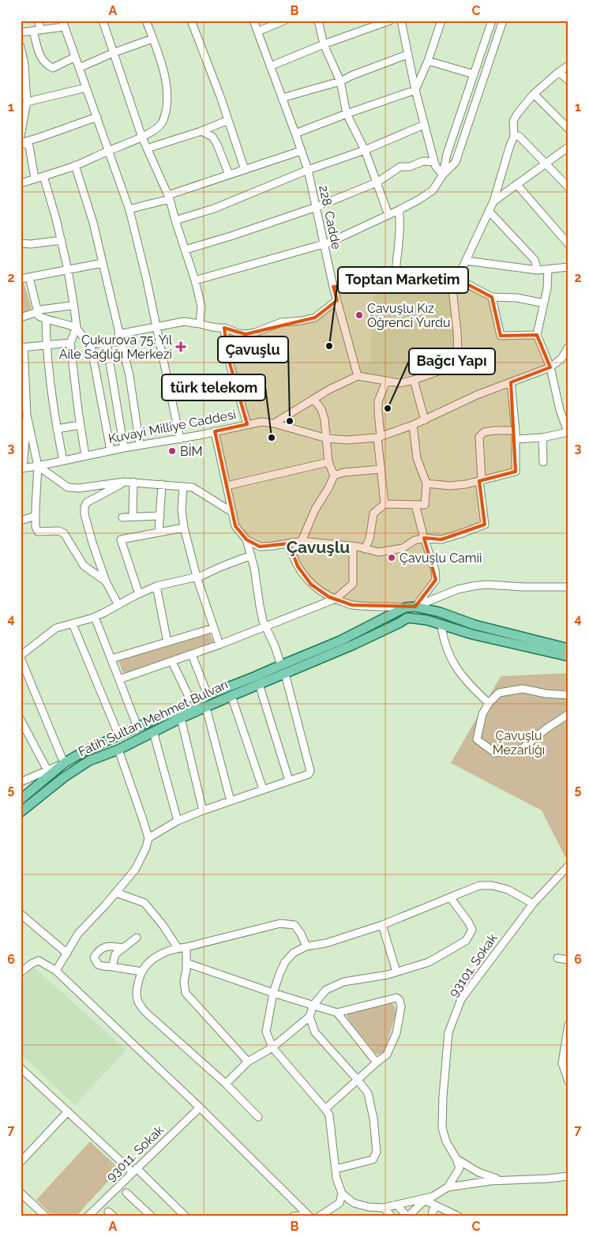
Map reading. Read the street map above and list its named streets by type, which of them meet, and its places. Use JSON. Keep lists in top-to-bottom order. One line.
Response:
{"streets":{"main road":["Fatih Sultan Mehmet Bulvarı"],"street":["228. Cadde","Kuvayi Milliye Caddesi","93101. Sokak","93011. Sokak"]},"districts":["Çavuşlu"],"parks":["Çavuşlu Mezarlığı"],"places":{"other":["Çavuşlu Kız Öğrenci Yurdu","Toptan Marketim","Bağcı Yapı","Çavuşlu","türk telekom","BİM","Çavuşlu Camii"],"health":["Çukurova 75. Yıl Aile Sağlığı Merkezi"]},"grid":{"columns":["A","B","C"],"rows":["1","2","3","4","5","6","7"]}}
